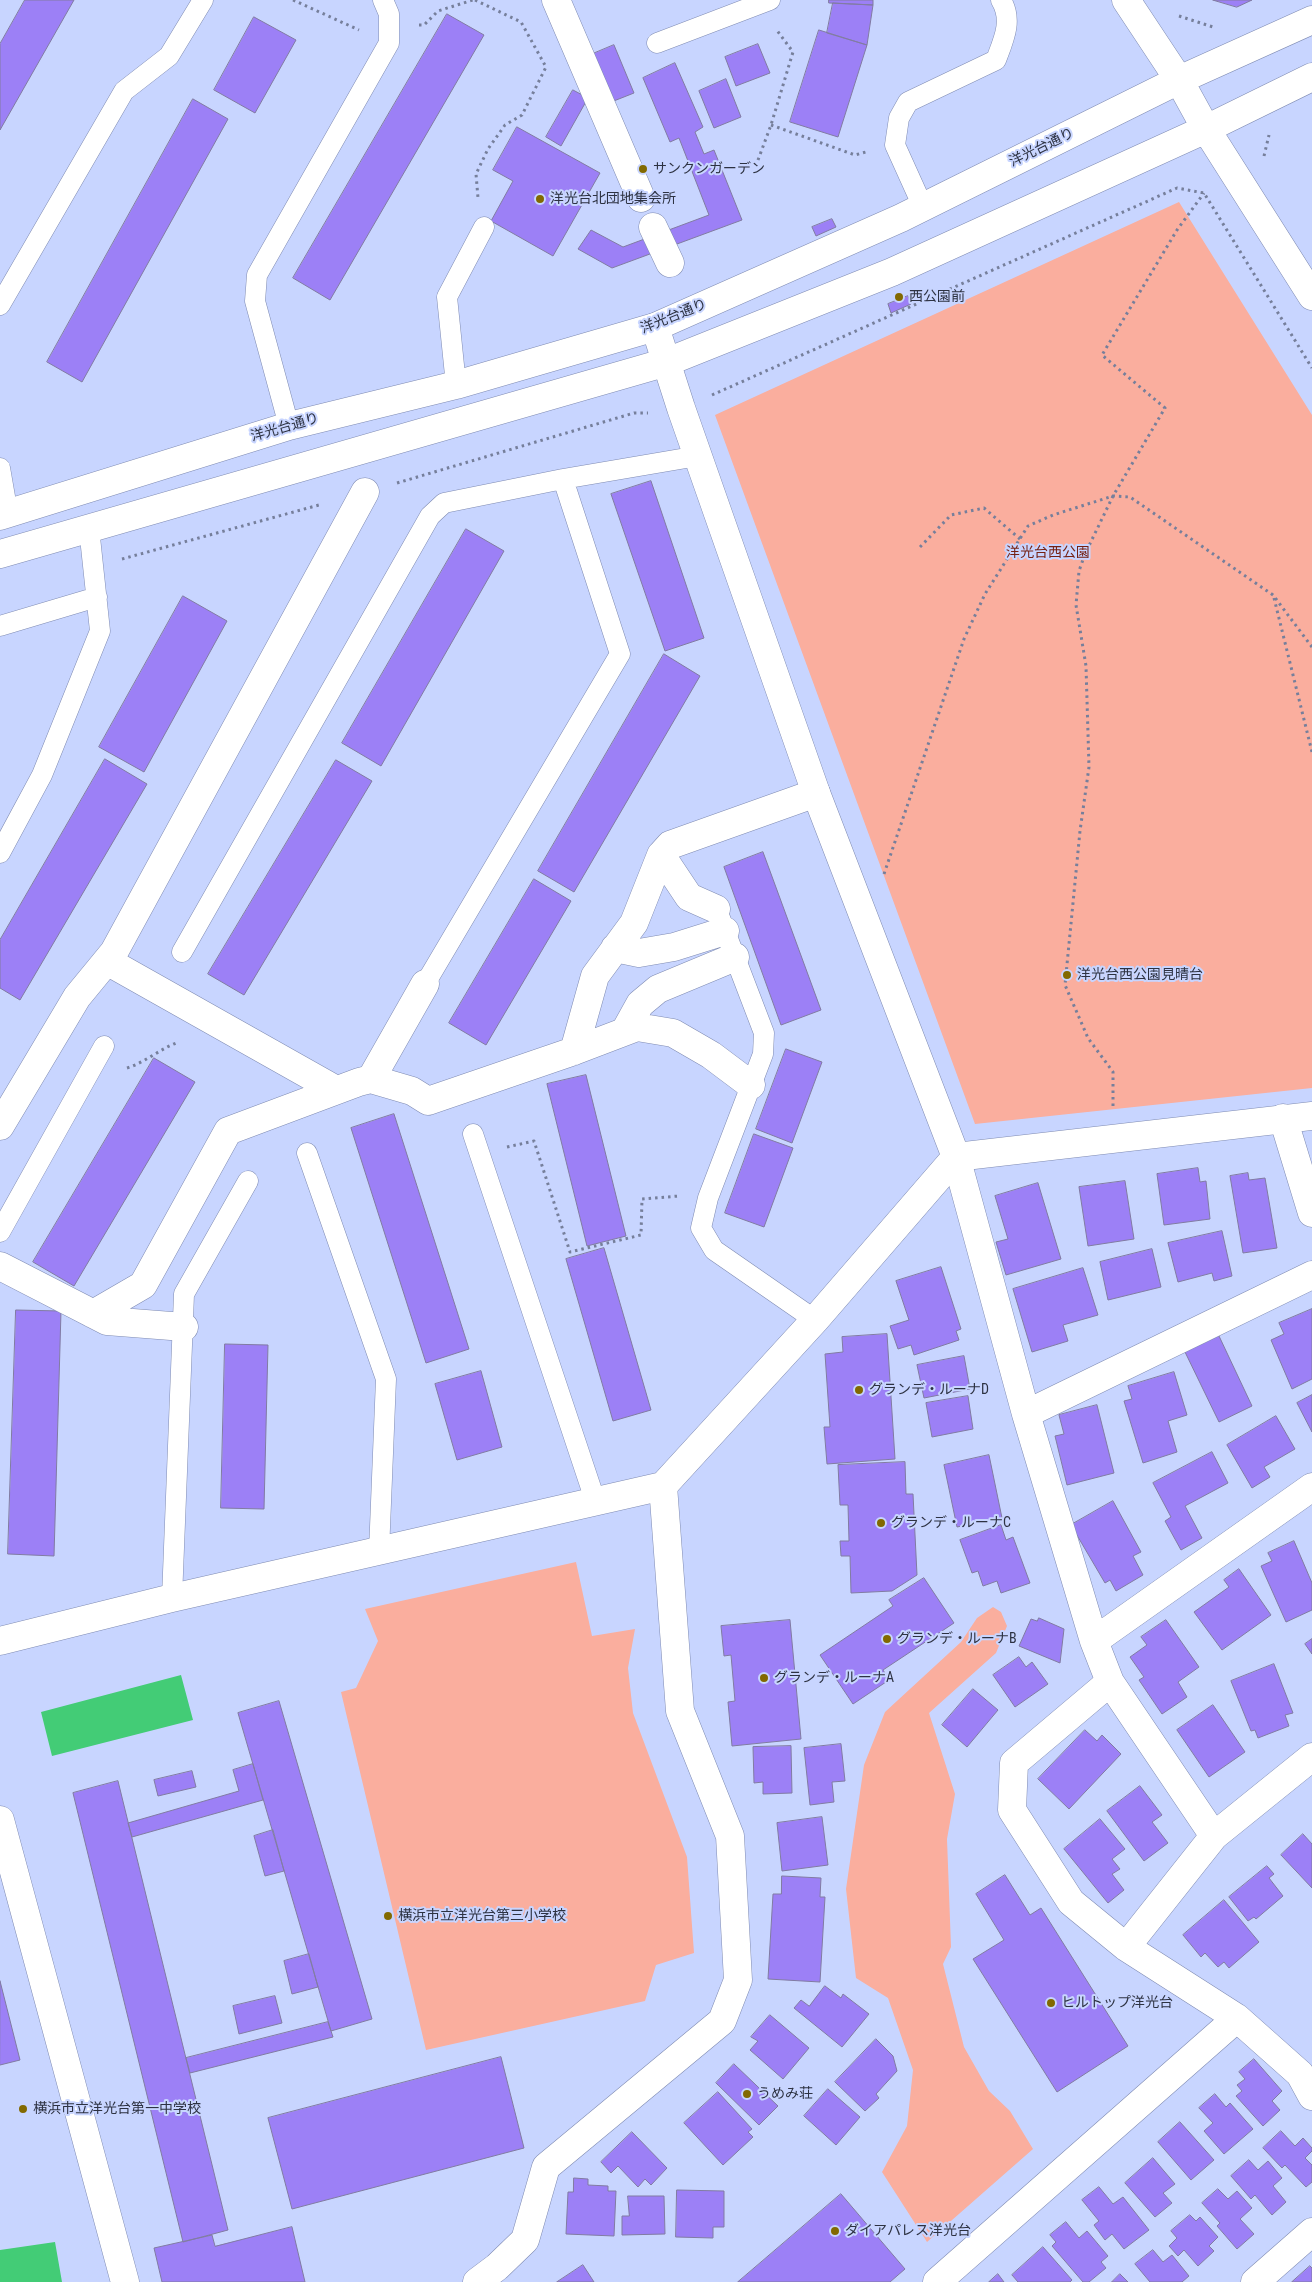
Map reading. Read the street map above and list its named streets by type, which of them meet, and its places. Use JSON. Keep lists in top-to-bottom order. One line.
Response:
{"streets":{"street":["洋光台通り"]},"parks":["洋光台西公園"],"places":["サンクンガーデン","洋光台北団地集会所","西公園前","洋光台西公園見晴台","グランデ・ルーナD","グランデ・ルーナC","グランデ・ルーナB","グランデ・ルーナA","横浜市立洋光台第三小学校","ヒルトップ洋光台","うめみ荘","横浜市立洋光台第一中学校","ダイアパレス洋光台"]}
